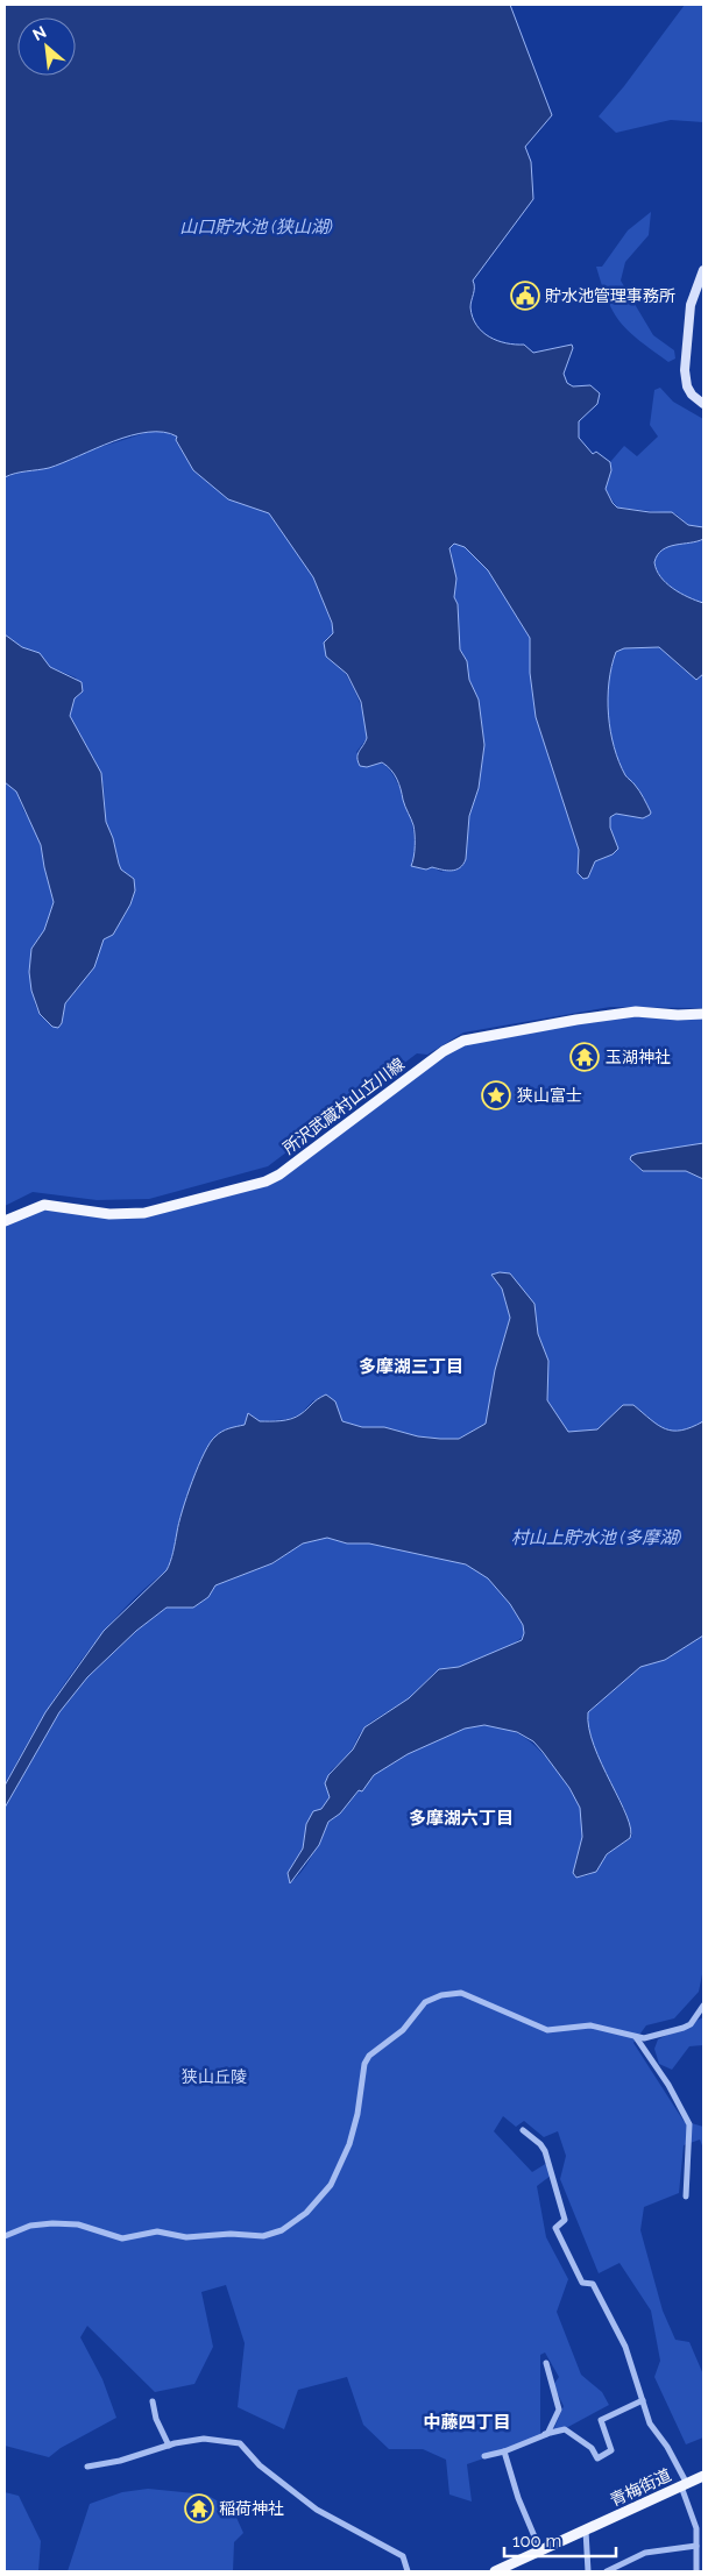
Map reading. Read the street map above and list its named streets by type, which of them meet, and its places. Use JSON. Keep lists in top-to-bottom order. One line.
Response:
{"streets":{"main road":["所沢武蔵村山立川線","青梅街道"]},"districts":["多摩湖三丁目","多摩湖六丁目","中藤四丁目"],"water":["山口貯水池 (狭山湖)","村山上貯水池 (多摩湖)"],"parks":["狭山丘陵"],"places":{"public building":["貯水池管理事務所"],"temple":["玉湖神社","稲荷神社"],"place":["狭山富士"]},"scale_bar":"100 m","north":"top left"}
